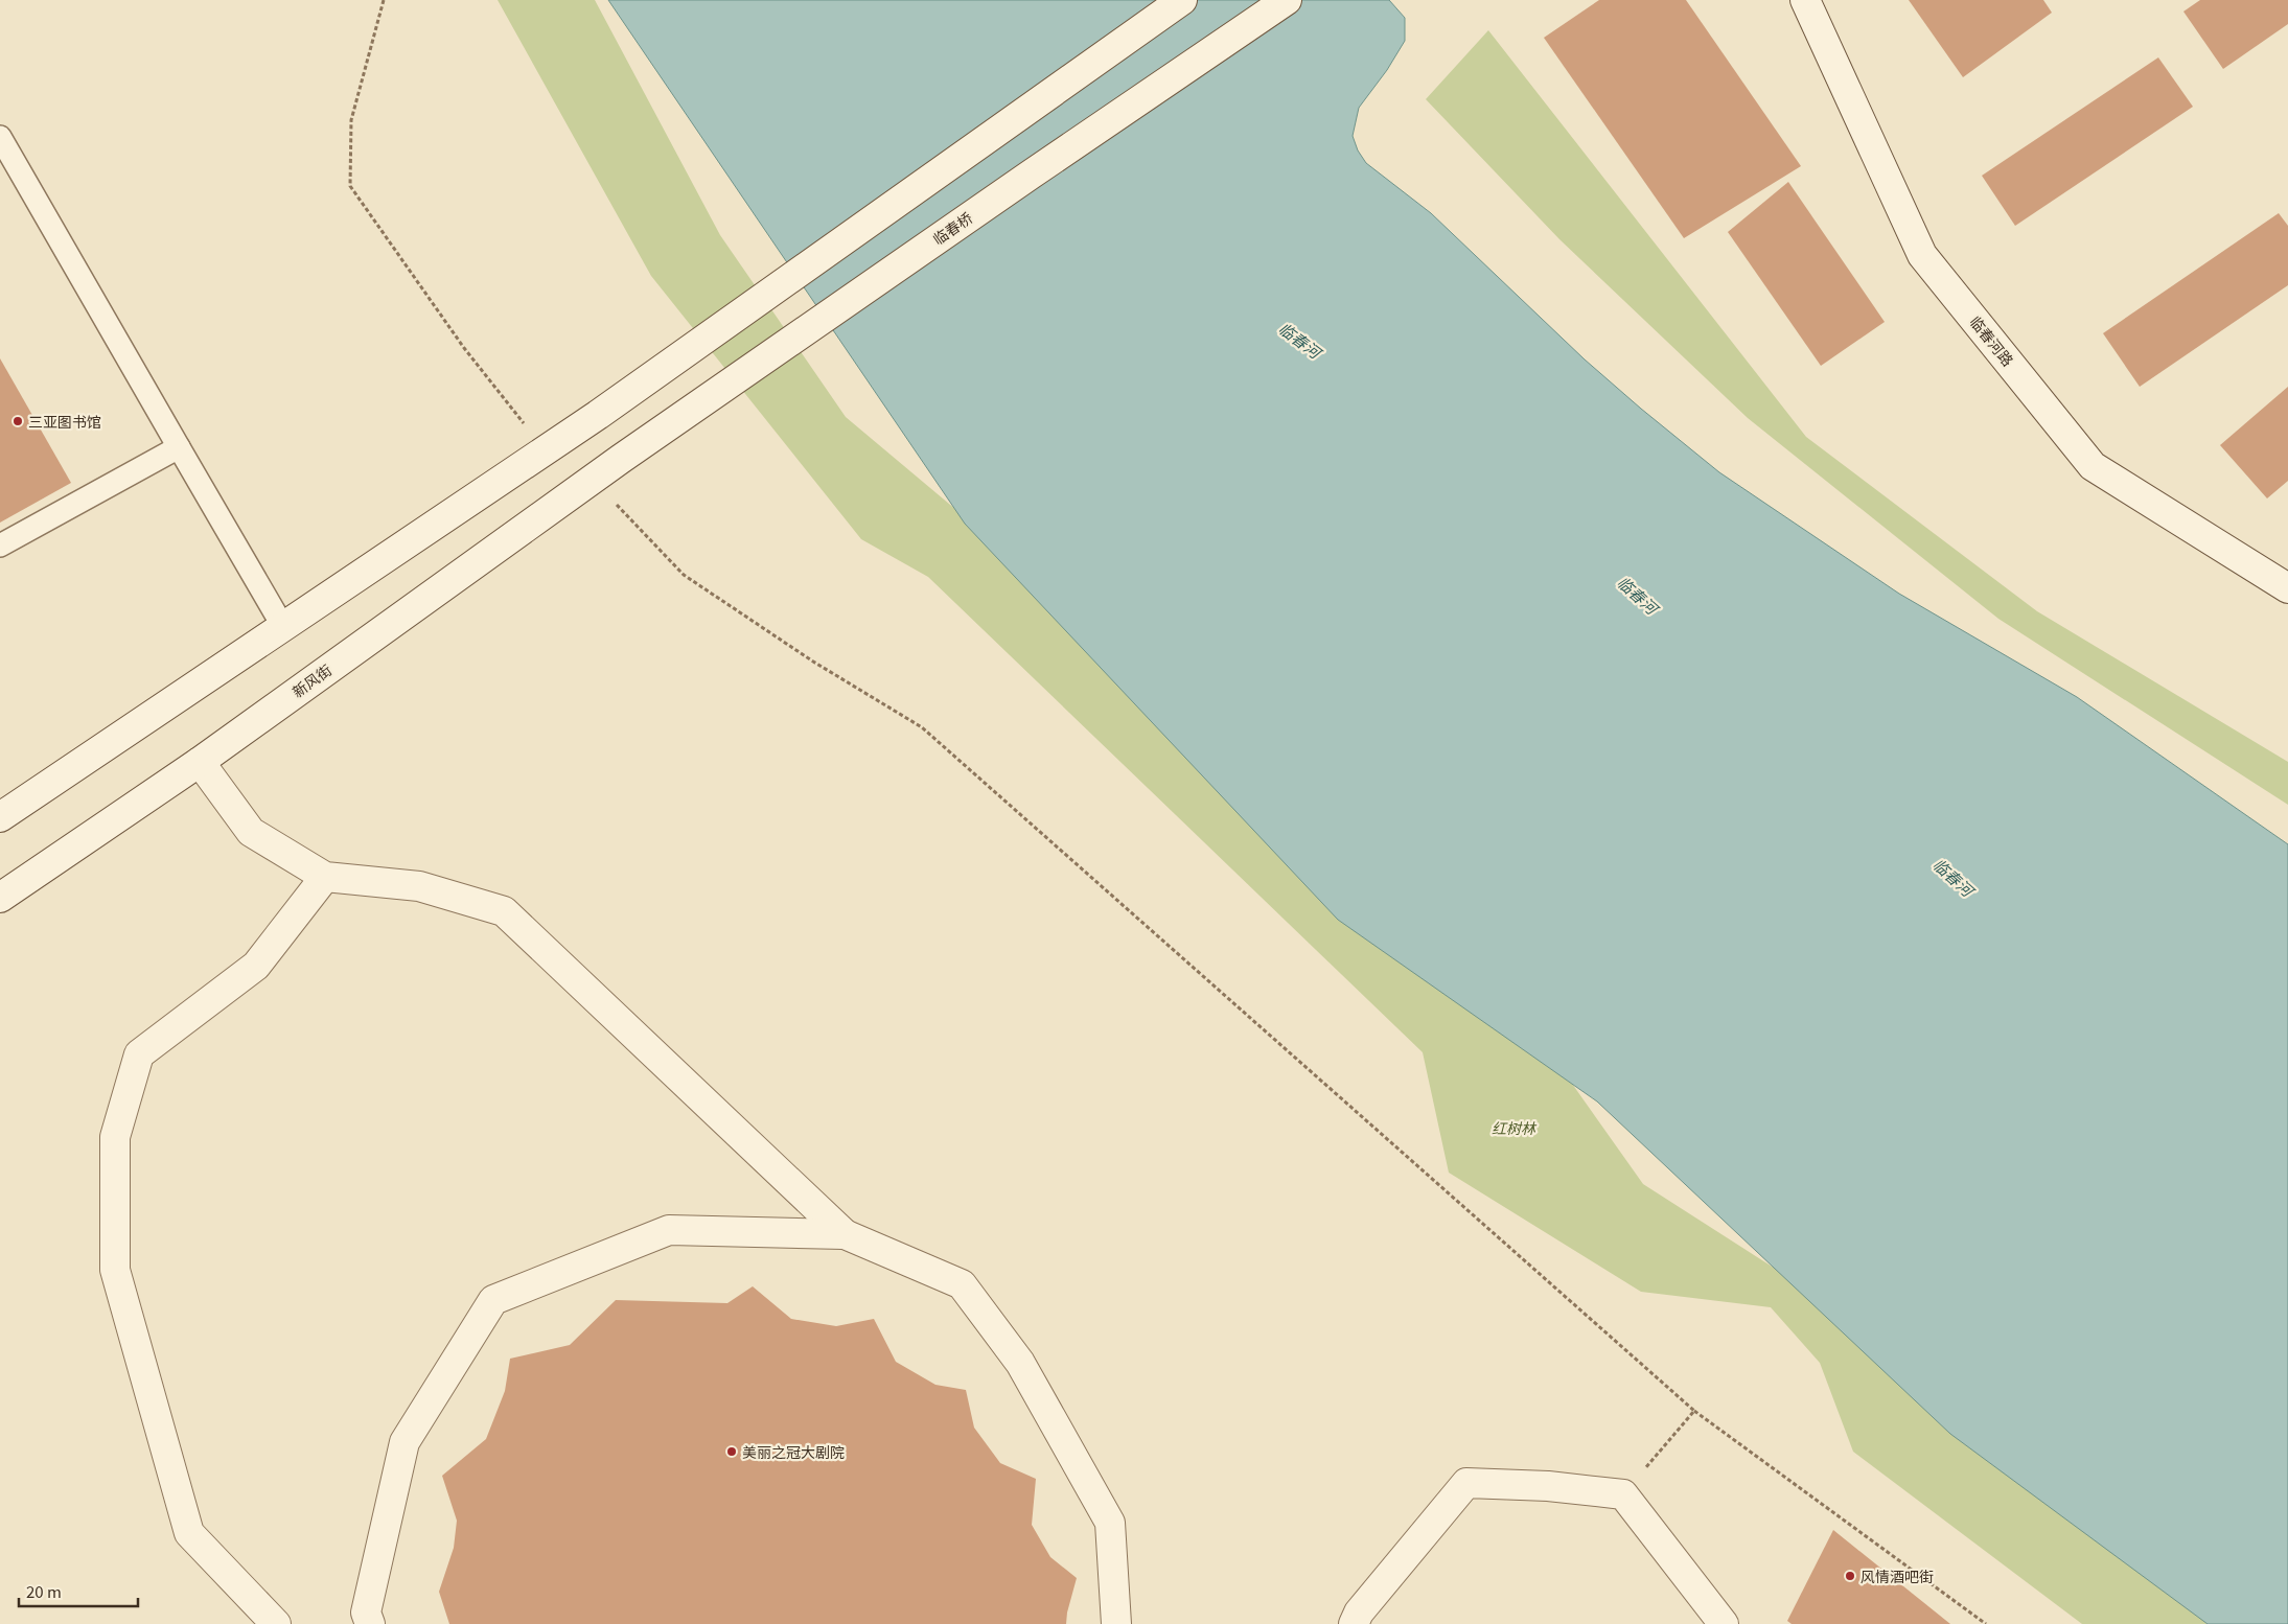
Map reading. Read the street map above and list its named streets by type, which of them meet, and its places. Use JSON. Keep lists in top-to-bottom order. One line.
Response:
{"streets":{"street":["临春桥","临春河路","新风街"]},"crossings":[["临春桥","新风街"]],"water":["临春河"],"parks":["红树林"],"places":["三亚图书馆","美丽之冠大剧院","风情酒吧街"],"scale_bar":"20 m"}
